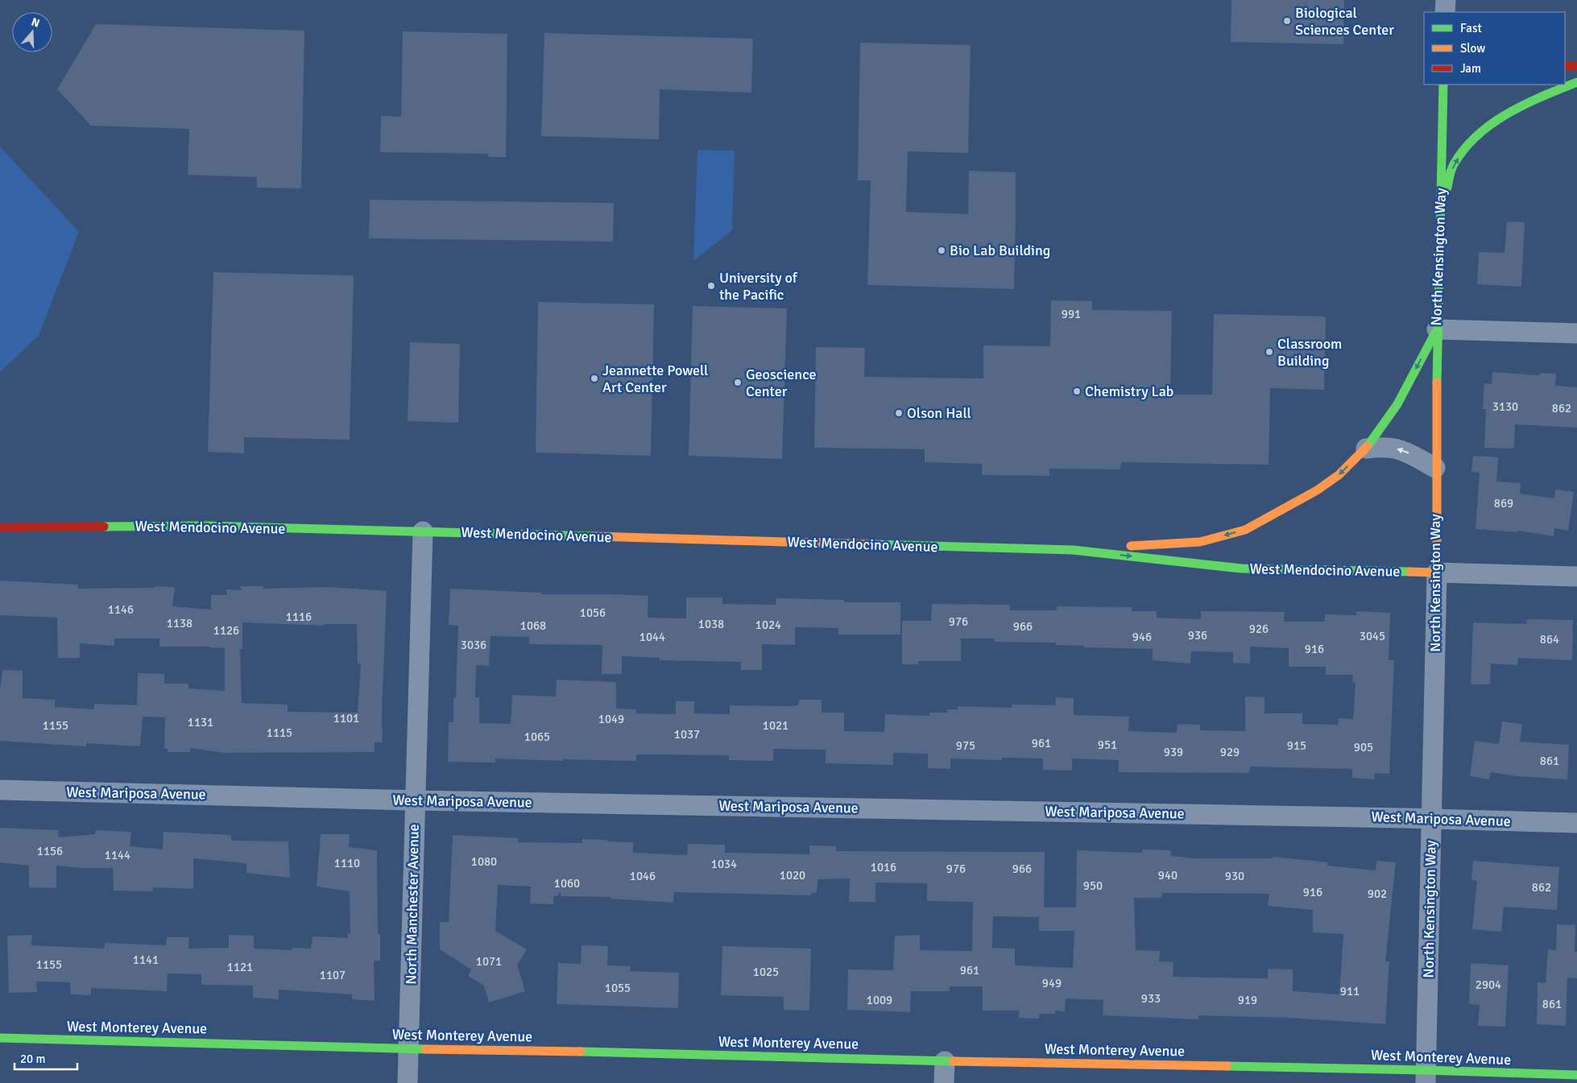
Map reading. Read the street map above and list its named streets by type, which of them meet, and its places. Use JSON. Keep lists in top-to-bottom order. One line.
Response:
{"streets":{"street":["North Kensington Way","West Mendocino Avenue","West Mariposa Avenue","North Manchester Avenue","West Monterey Avenue"]},"crossings":[["North Kensington Way","West Mendocino Avenue"],["North Kensington Way","West Mariposa Avenue"],["North Kensington Way","West Monterey Avenue"],["West Mendocino Avenue","North Manchester Avenue"],["West Mariposa Avenue","North Manchester Avenue"],["North Manchester Avenue","West Monterey Avenue"]],"places":["Biological Sciences Center","Bio Lab Building","University of the Pacific","Classroom Building","Jeannette Powell Art Center","Geoscience Center","Chemistry Lab","Olson Hall"],"house_numbers":["991","3130","862","869","1146","1056","1116","976","1138","1038","1024","1068","966","926","1126","936","3045","1044","946","864","3036","916","1101","1049","1131","1155","1021","1115","1037","1065","961","951","975","915","905","939","929","861","1156","1144","1080","1110","1034","1016","976","966","1020","940","1046","930","1060","950","862","916","902","1141","1071","1155","1121","961","1025","1107","949","2904","1055","911","933","1009","919","861"],"legend":["Fast","Slow","Jam"],"scale_bar":"20 m","north":"top"}
